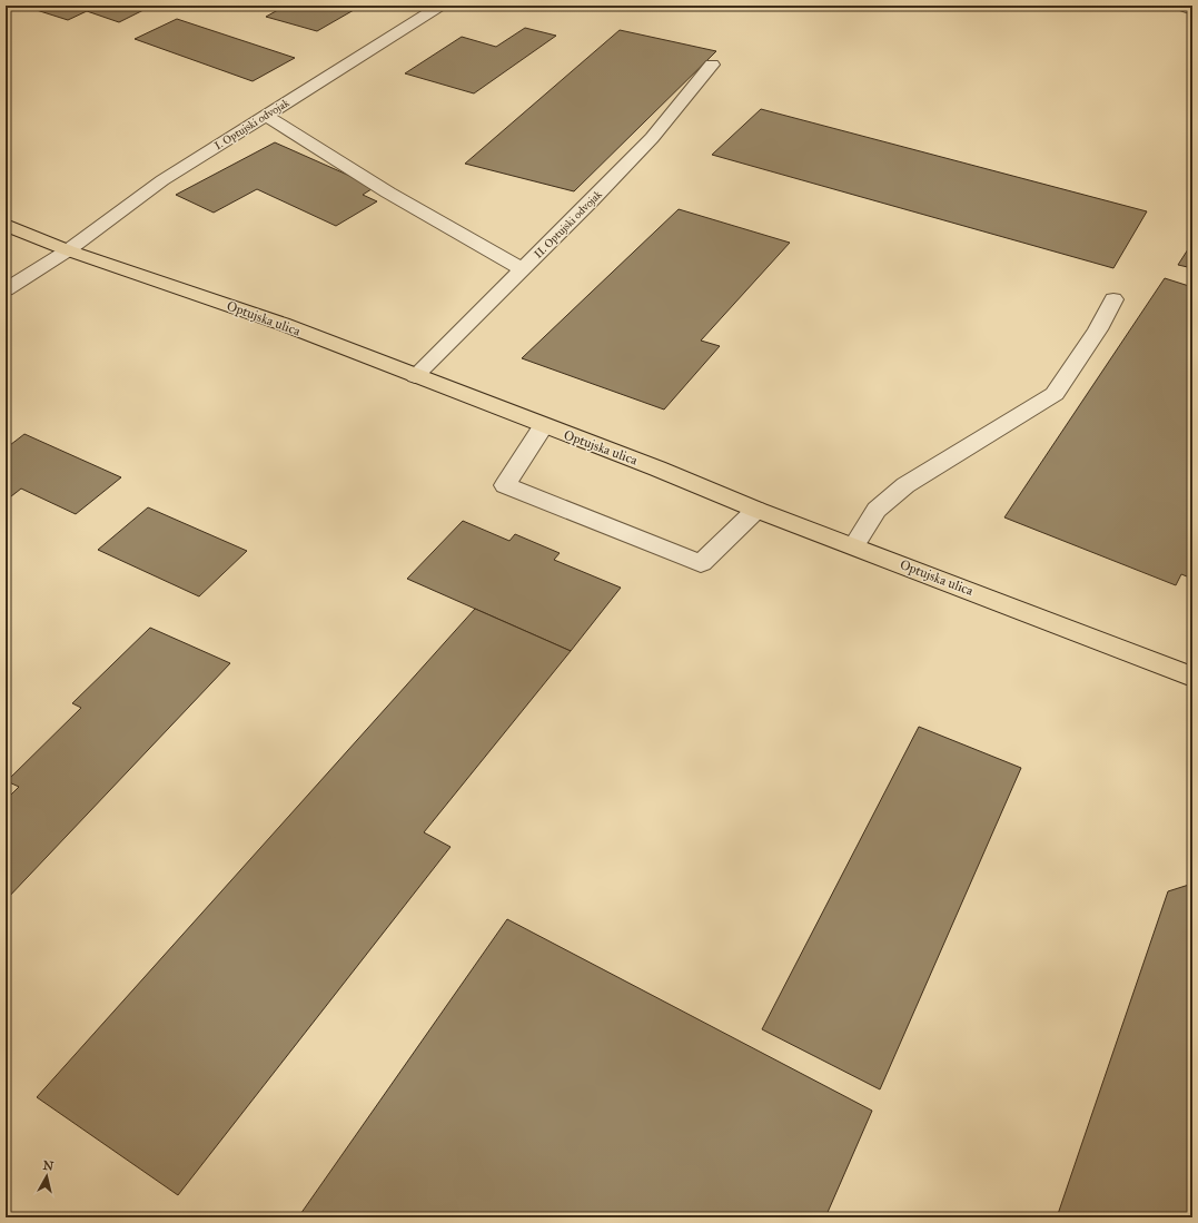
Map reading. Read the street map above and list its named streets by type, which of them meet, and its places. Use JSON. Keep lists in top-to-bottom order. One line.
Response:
{"streets":{"main road":["Optujska ulica"],"street":["I. Optujski odvojak","II. Optujski odvojak"]},"crossings":[["I. Optujski odvojak","Optujska ulica"],["II. Optujski odvojak","Optujska ulica"]],"north":"top"}
